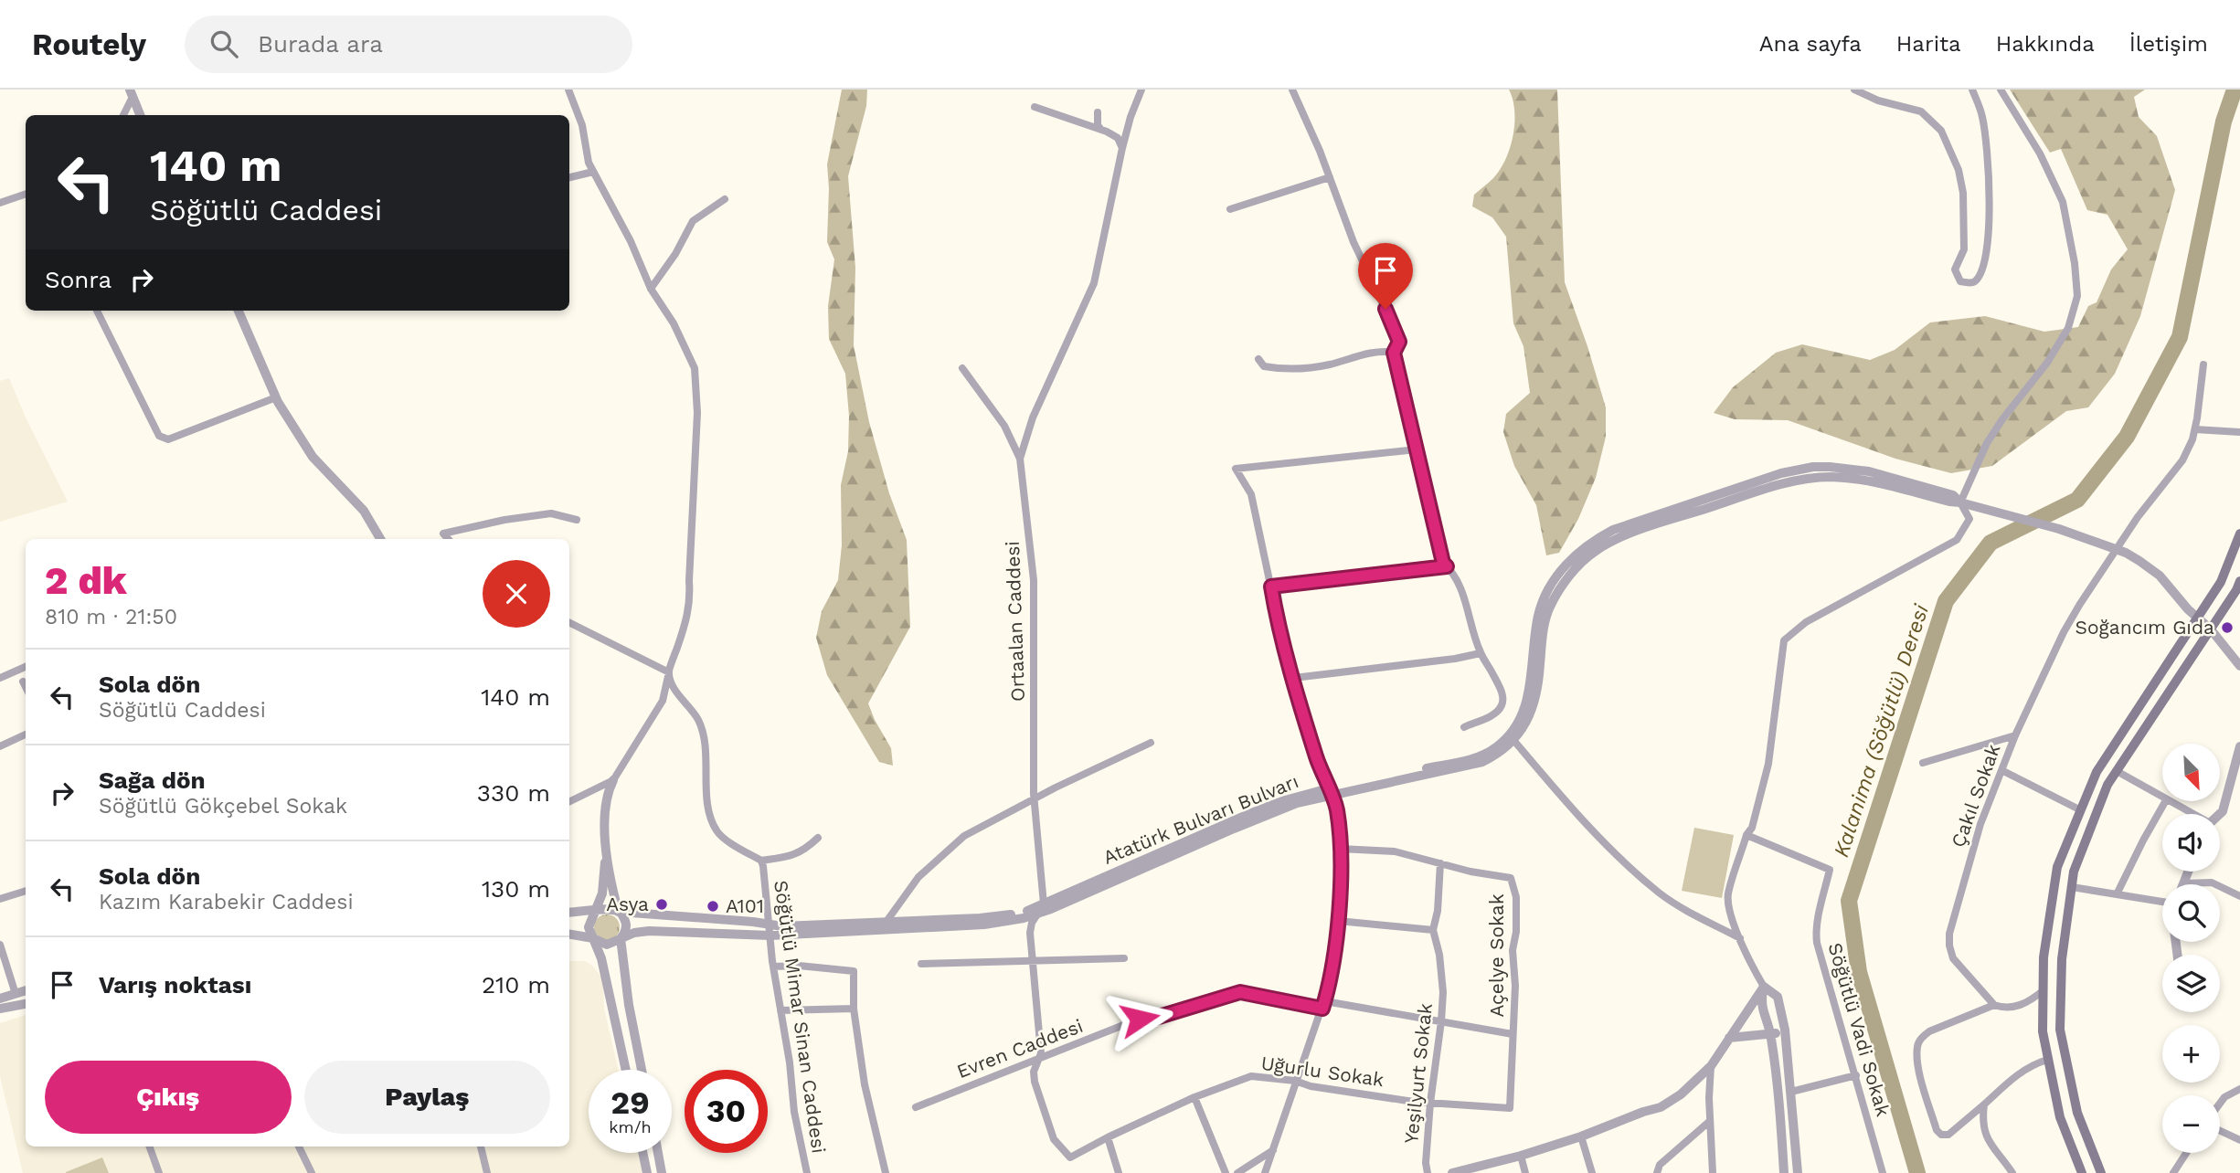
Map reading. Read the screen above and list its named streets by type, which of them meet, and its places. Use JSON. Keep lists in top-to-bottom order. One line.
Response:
{"streets":{"street":["Ortaalan Caddesi","Çakıl Sokak","Atatürk Bulvarı Bulvarı","Açelye Sokak","Söğütlü Mimar Sinan Caddesi","Söğütlü Vadi Sokak","Evren Caddesi","Uğurlu Sokak","Yeşilyurt Sokak"]},"crossings":[["Ortaalan Caddesi","Atatürk Bulvarı Bulvarı"],["Çakıl Sokak","Atatürk Bulvarı Bulvarı"],["Atatürk Bulvarı Bulvarı","Söğütlü Mimar Sinan Caddesi"],["Açelye Sokak","Evren Caddesi"],["Açelye Sokak","Uğurlu Sokak"],["Açelye Sokak","Yeşilyurt Sokak"],["Evren Caddesi","Uğurlu Sokak"],["Evren Caddesi","Yeşilyurt Sokak"],["Uğurlu Sokak","Yeşilyurt Sokak"]],"water":["Kalanima (Söğütlü) Deresi"],"places":["Soğancım Gıda","Asya","A101"],"north":"bottom right","page":{"header":"Routely","search":"Burada ara","nav":["Ana sayfa","Harita","Hakkında","İletişim"],"turn":["140 m","Söğütlü Caddesi"],"then":"Sonra","heading":["2 dk","810 m · 21:50"],"list":[{"name":"Sola dön","note":"Söğütlü Caddesi","value":"140 m"},{"name":"Sağa dön","note":"Söğütlü Gökçebel Sokak","value":"330 m"},{"name":"Sola dön","note":"Kazım Karabekir Caddesi","value":"130 m"},{"name":"Varış noktası","value":"210 m"}],"map_buttons":["+","−"],"buttons":["Çıkış","Paylaş"],"speed":"29 km/h","limit":"30"}}
